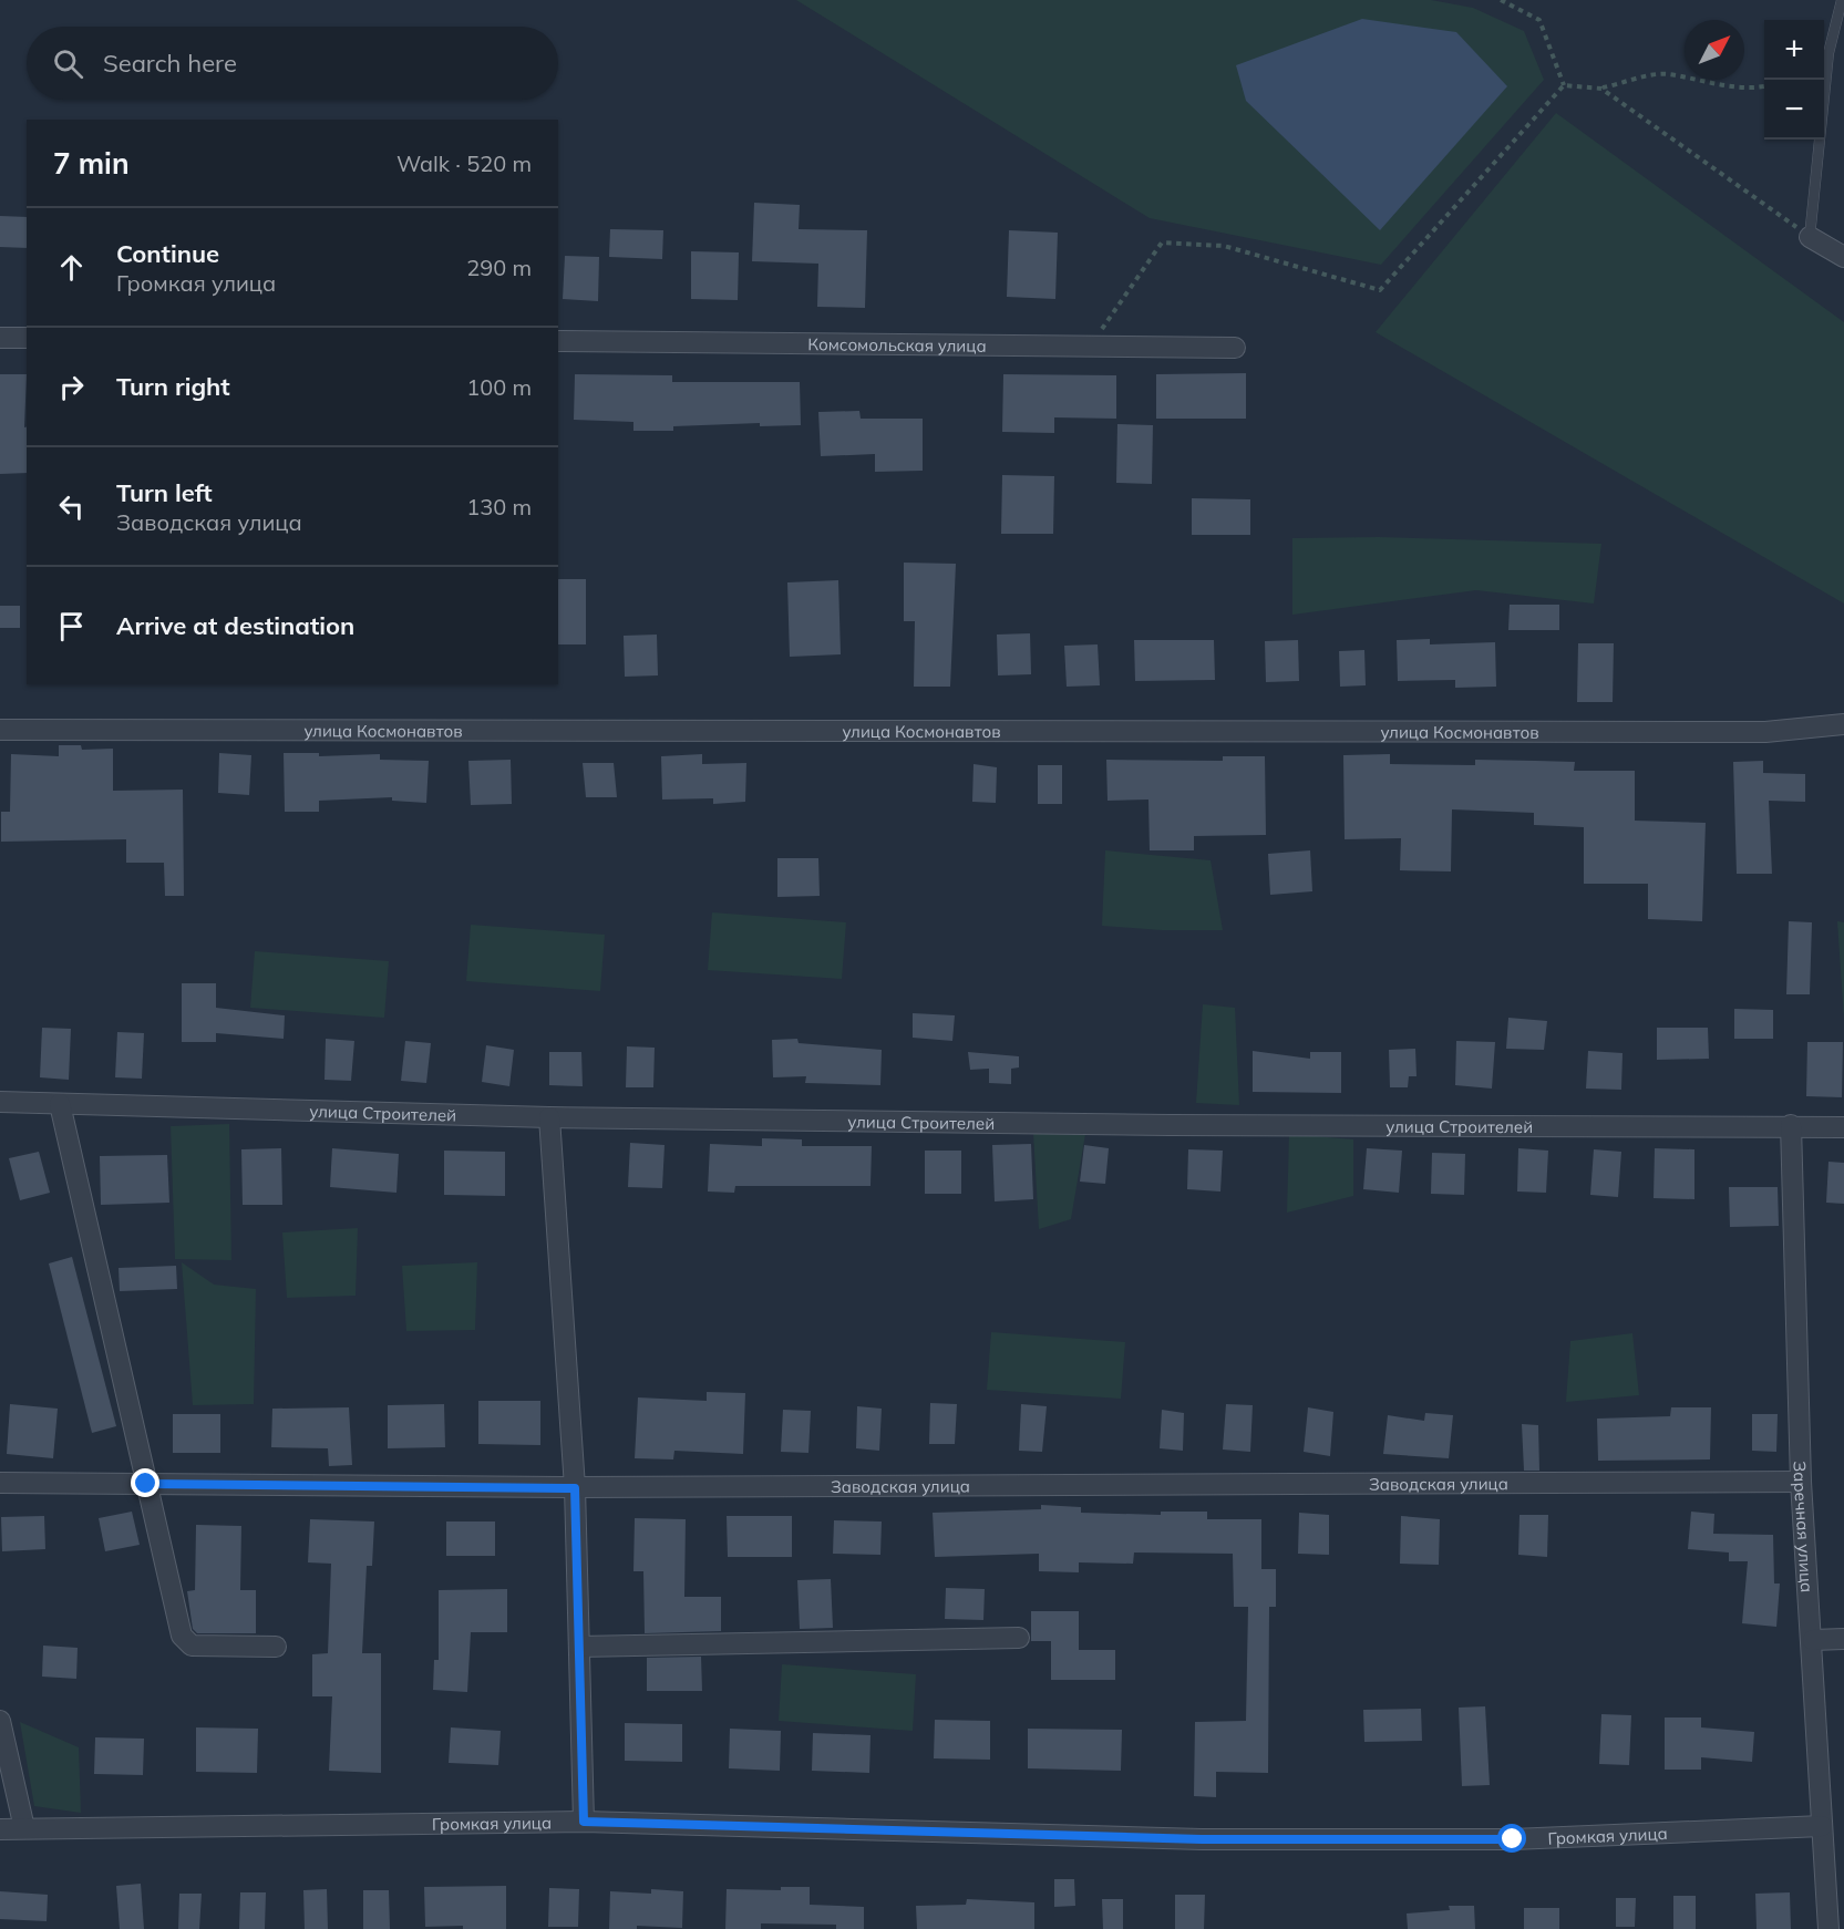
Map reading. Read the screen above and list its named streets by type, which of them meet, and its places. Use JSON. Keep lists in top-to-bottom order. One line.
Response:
{"streets":{"street":["Комсомольская улица","улица Космонавтов","улица Строителей","Заводская улица","Заречная улица","Громкая улица"]},"crossings":[["улица Строителей","Заречная улица"],["Заводская улица","Заречная улица"],["Заречная улица","Громкая улица"]],"north":"top right","page":{"map_buttons":["+","−"],"search":"Search here","heading":["7 min","Walk · 520 m"],"list":[["Continue","Громкая улица","290 m"],["Turn right","100 m"],["Turn left","Заводская улица","130 m"],"Arrive at destination"]}}
